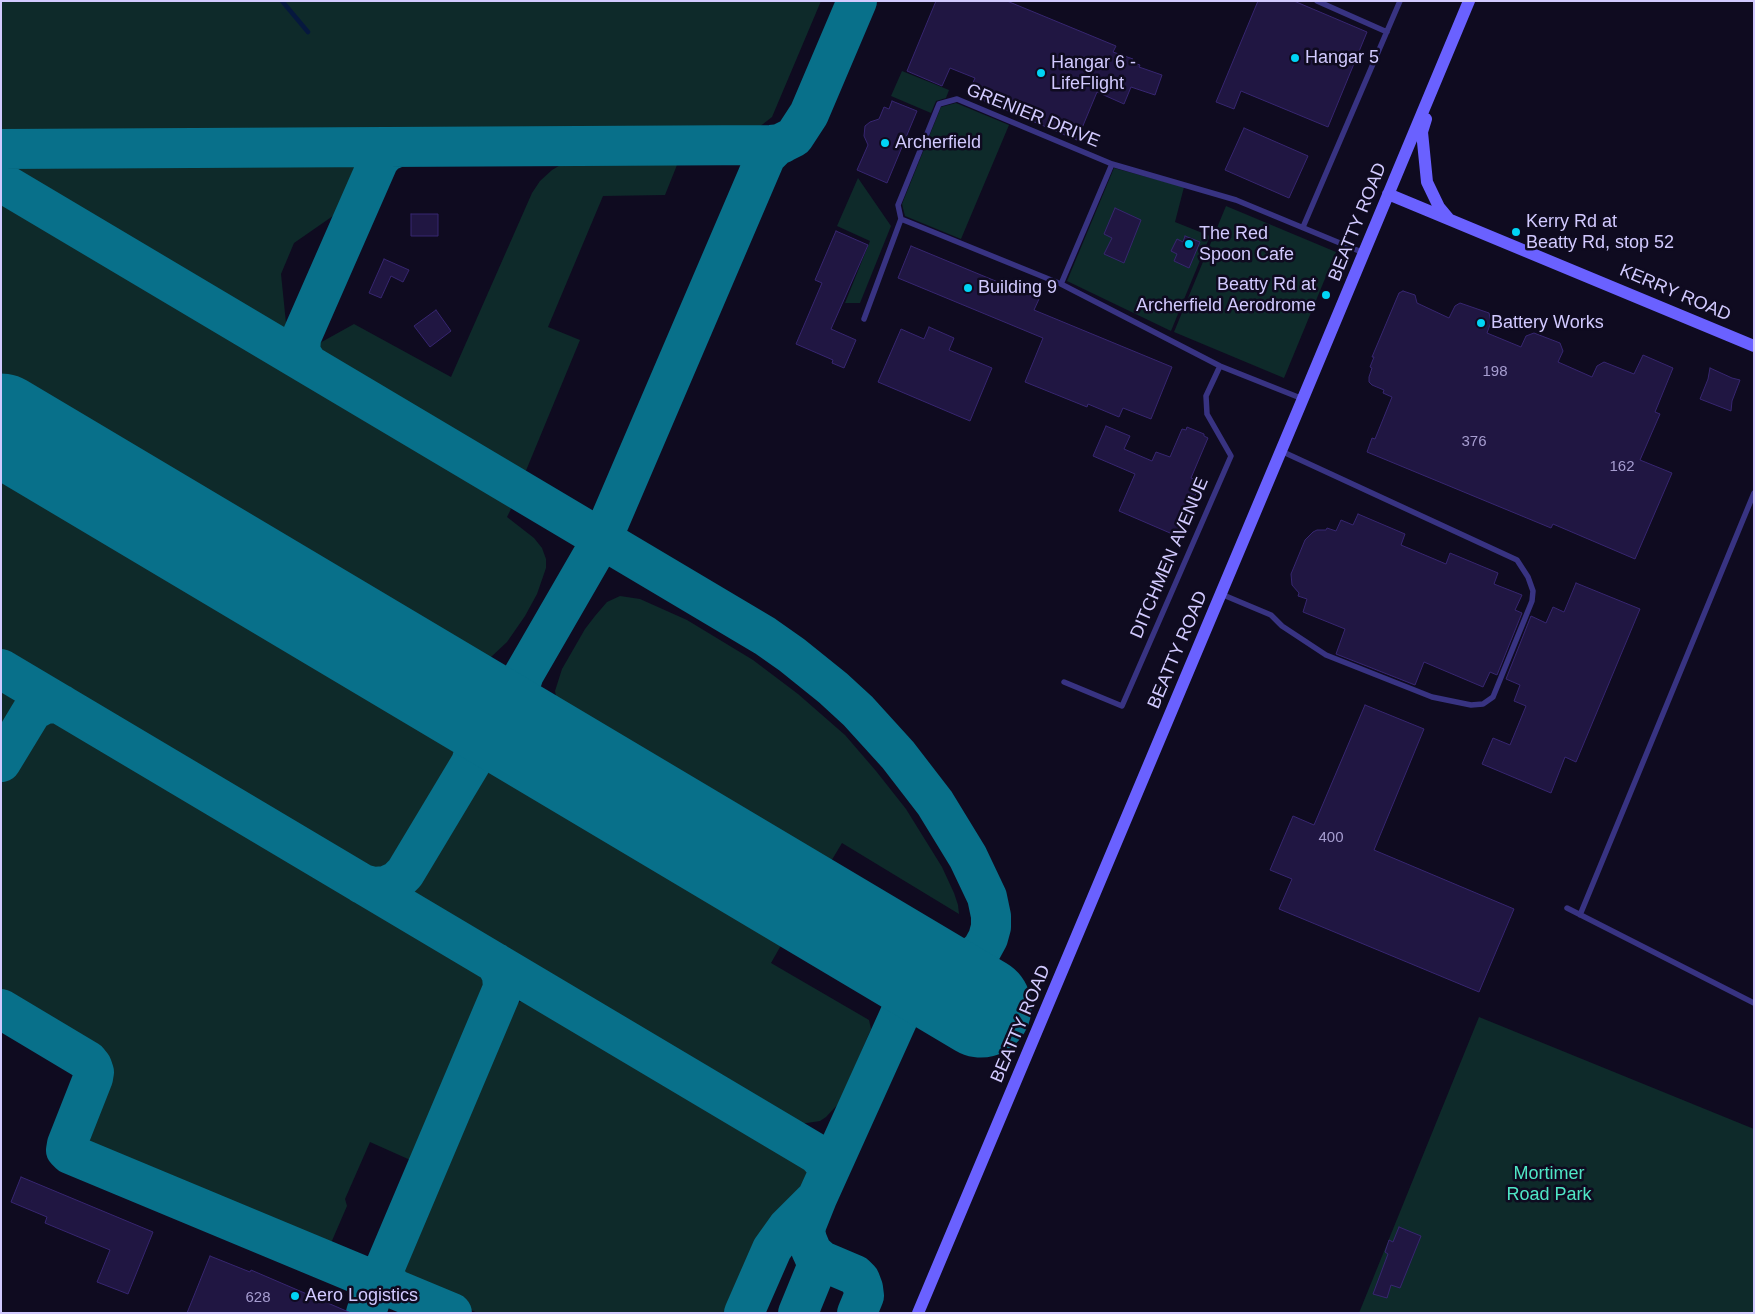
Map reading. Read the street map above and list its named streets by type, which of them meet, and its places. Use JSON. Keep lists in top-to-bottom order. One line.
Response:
{"streets":{"main road":["BEATTY ROAD","KERRY ROAD"],"lane":["GRENIER DRIVE","DITCHMEN AVENUE"]},"crossings":[["GRENIER DRIVE","BEATTY ROAD"],["BEATTY ROAD","KERRY ROAD"]],"parks":["Mortimer Road Park"],"places":["Hangar 5","Hangar 6 - LifeFlight","Archerfield","Kerry Rd at Beatty Rd, stop 52","The Red Spoon Cafe","Building 9","Beatty Rd at Archerfield Aerodrome","Battery Works","Aero Logistics"],"house_numbers":["198","376","162","400","628"]}
